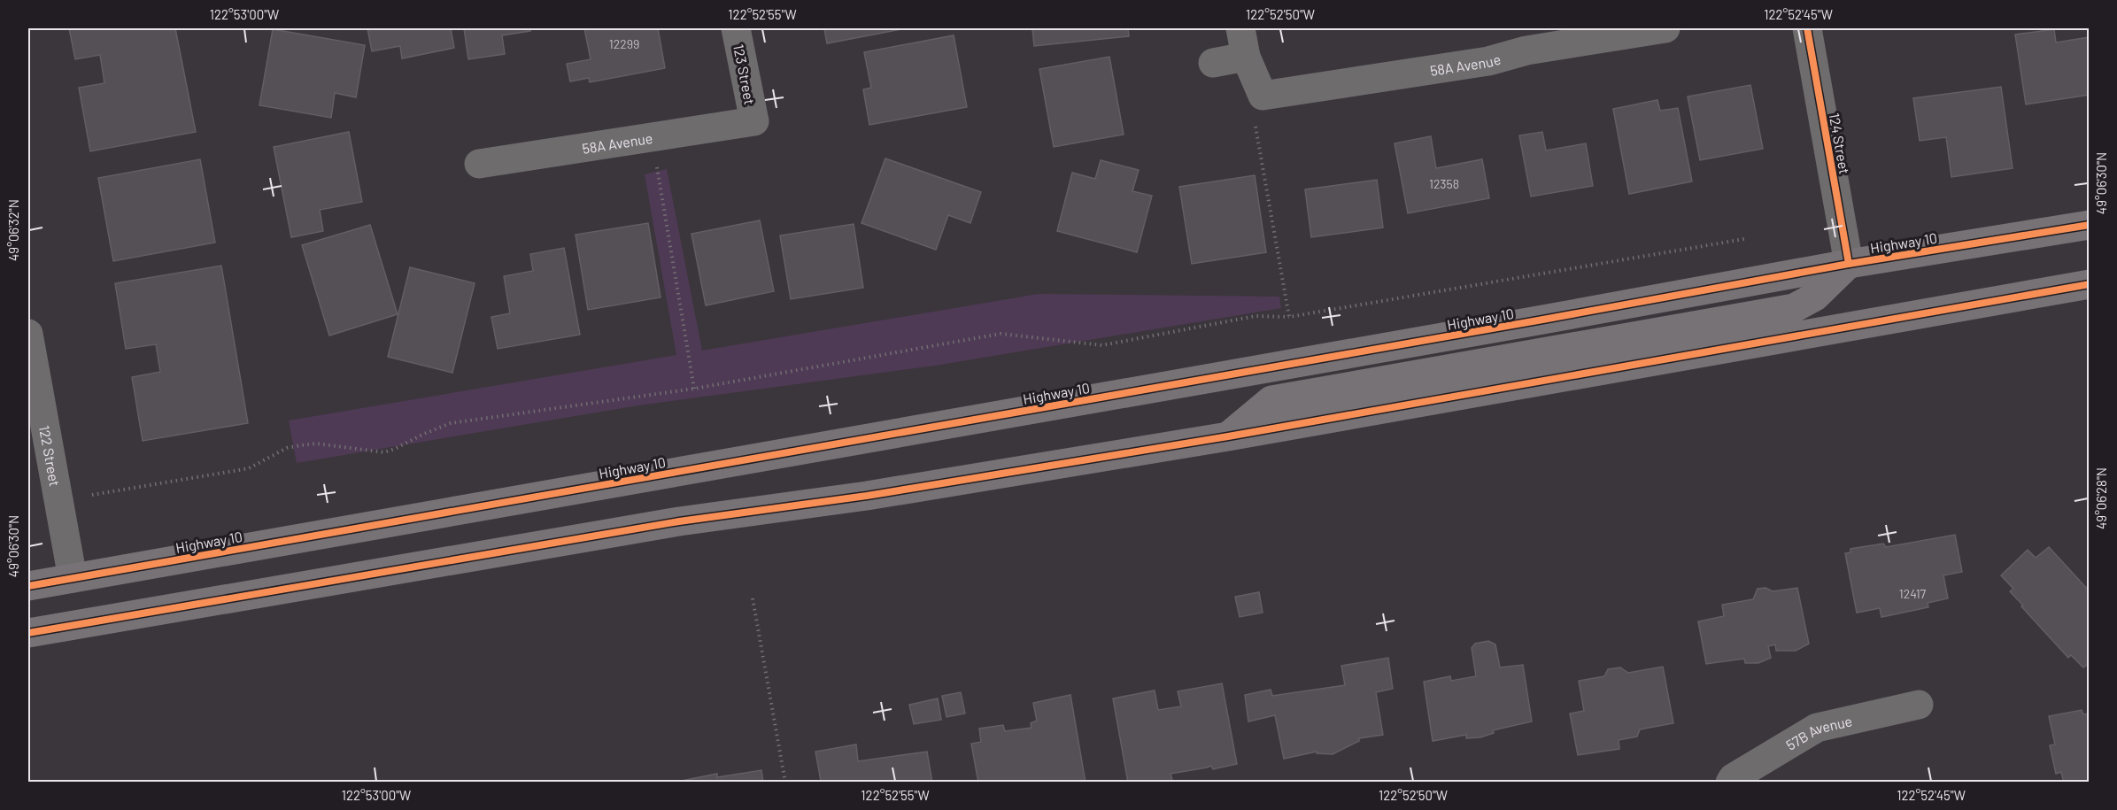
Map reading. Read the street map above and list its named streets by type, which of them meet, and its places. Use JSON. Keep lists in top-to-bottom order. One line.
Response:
{"streets":{"highway":["Highway 10"],"street":["58A Avenue","123 Street","124 Street","122 Street","57B Avenue"]},"crossings":[["58A Avenue","123 Street"],["124 Street","Highway 10"],["Highway 10","122 Street"]],"house_numbers":["12299","12358","12417"],"coordinates":["122°53'00\"W","122°52'55\"W","122°52'50\"W","122°52'45\"W","49°06'30\"N","49°06'32\"N","49°06'28\"N"]}
